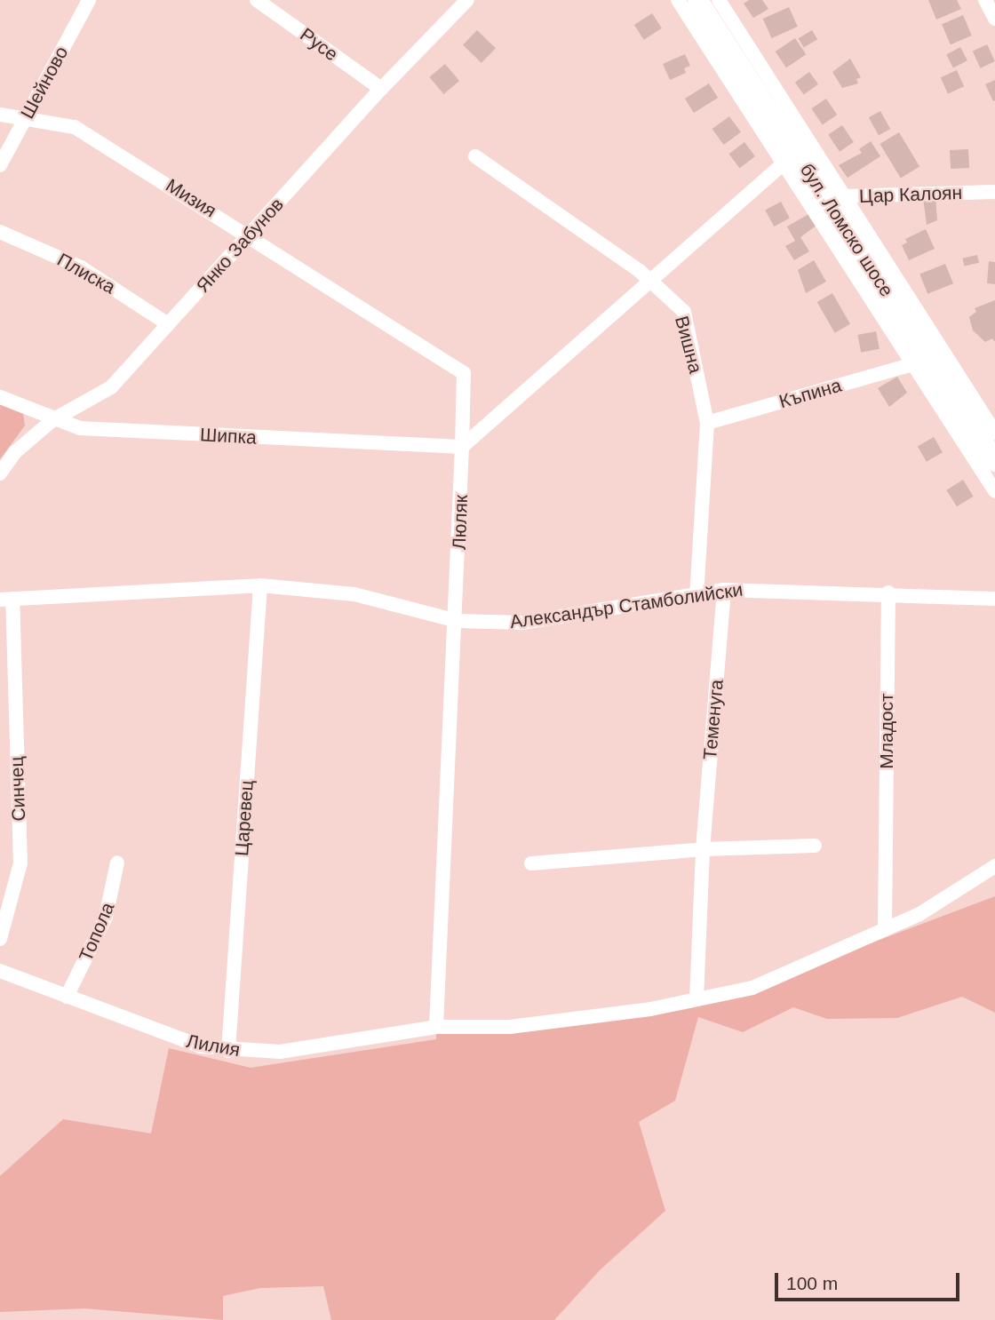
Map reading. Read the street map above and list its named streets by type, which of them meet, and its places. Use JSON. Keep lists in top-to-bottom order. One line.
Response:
{"streets":{"main road":["бул. Ломско шосе"],"street":["Русе","Шейново","Цар Калоян","Мизия","Янко Забунов","Плиска","Вишна","Къпина","Шипка","Люляк","Александър Стамболийски","Теменуга","Младост","Синчец","Царевец","Топола","Лилия"]},"crossings":[["Русе","Янко Забунов"],["Шейново","Мизия"],["Цар Калоян","бул. Ломско шосе"],["Мизия","Янко Забунов"],["Мизия","Люляк"],["Янко Забунов","Плиска"],["Янко Забунов","Шипка"],["Вишна","Къпина"],["Вишна","Александър Стамболийски"],["Шипка","Люляк"],["Люляк","Александър Стамболийски"],["Люляк","Лилия"],["Александър Стамболийски","Теменуга"],["Александър Стамболийски","Младост"],["Александър Стамболийски","Синчец"],["Александър Стамболийски","Царевец"],["Теменуга","Лилия"],["Младост","Лилия"],["Царевец","Лилия"],["Топола","Лилия"]],"scale_bar":"100 m"}
